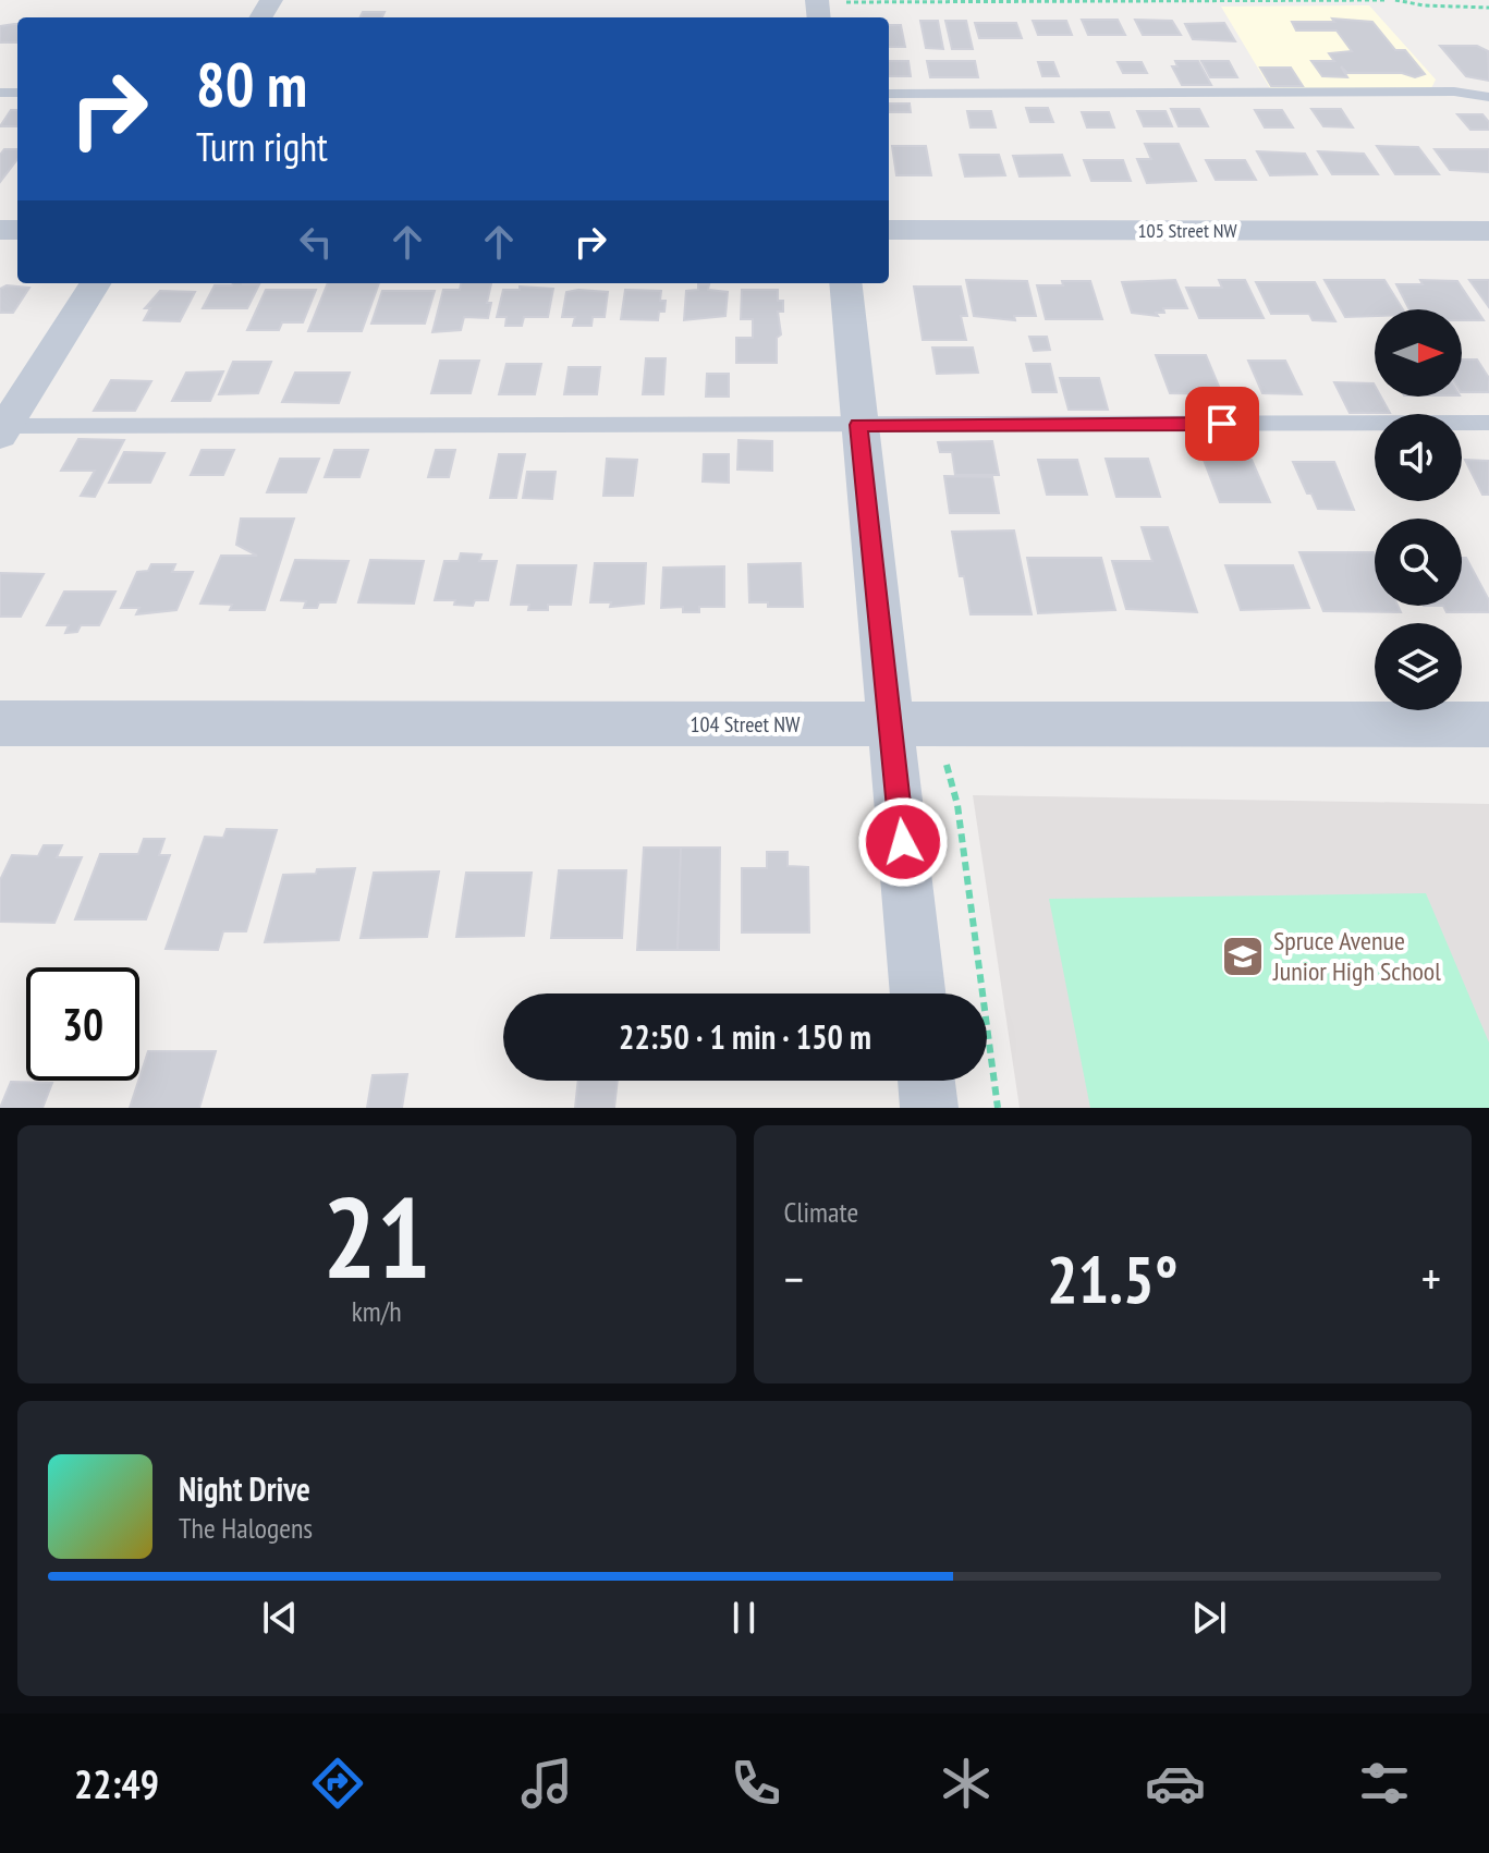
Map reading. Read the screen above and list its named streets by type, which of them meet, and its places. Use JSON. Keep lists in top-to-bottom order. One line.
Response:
{"streets":{"street":["105 Street NW","104 Street NW"]},"places":{"school or university":["Spruce Avenue Junior High School"]},"north":"right","page":{"turn":["80 m","Turn right"],"limit":"30","trip":"22:50 · 1 min · 150 m","tile":[["21","km/h"],"Climate"],"heat":["−","21.5°","+"],"song":["Night Drive","The Halogens"],"tabs":"22:49"}}
